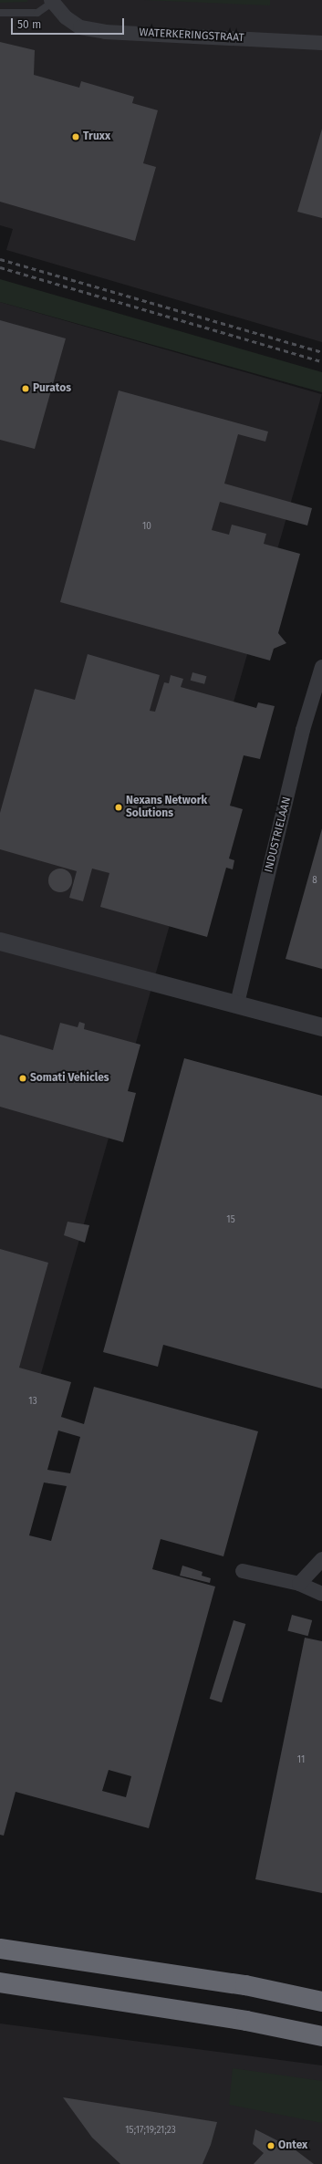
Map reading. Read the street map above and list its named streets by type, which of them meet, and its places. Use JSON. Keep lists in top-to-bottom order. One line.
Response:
{"streets":{"street":["WATERKERINGSTRAAT","INDUSTRIELAAN"]},"places":["Truxx","Puratos","Nexans Network Solutions","Somati Vehicles","Ontex"],"house_numbers":["10","8","15","13","11","15;17;19;21;23"],"scale_bar":"50 m"}
